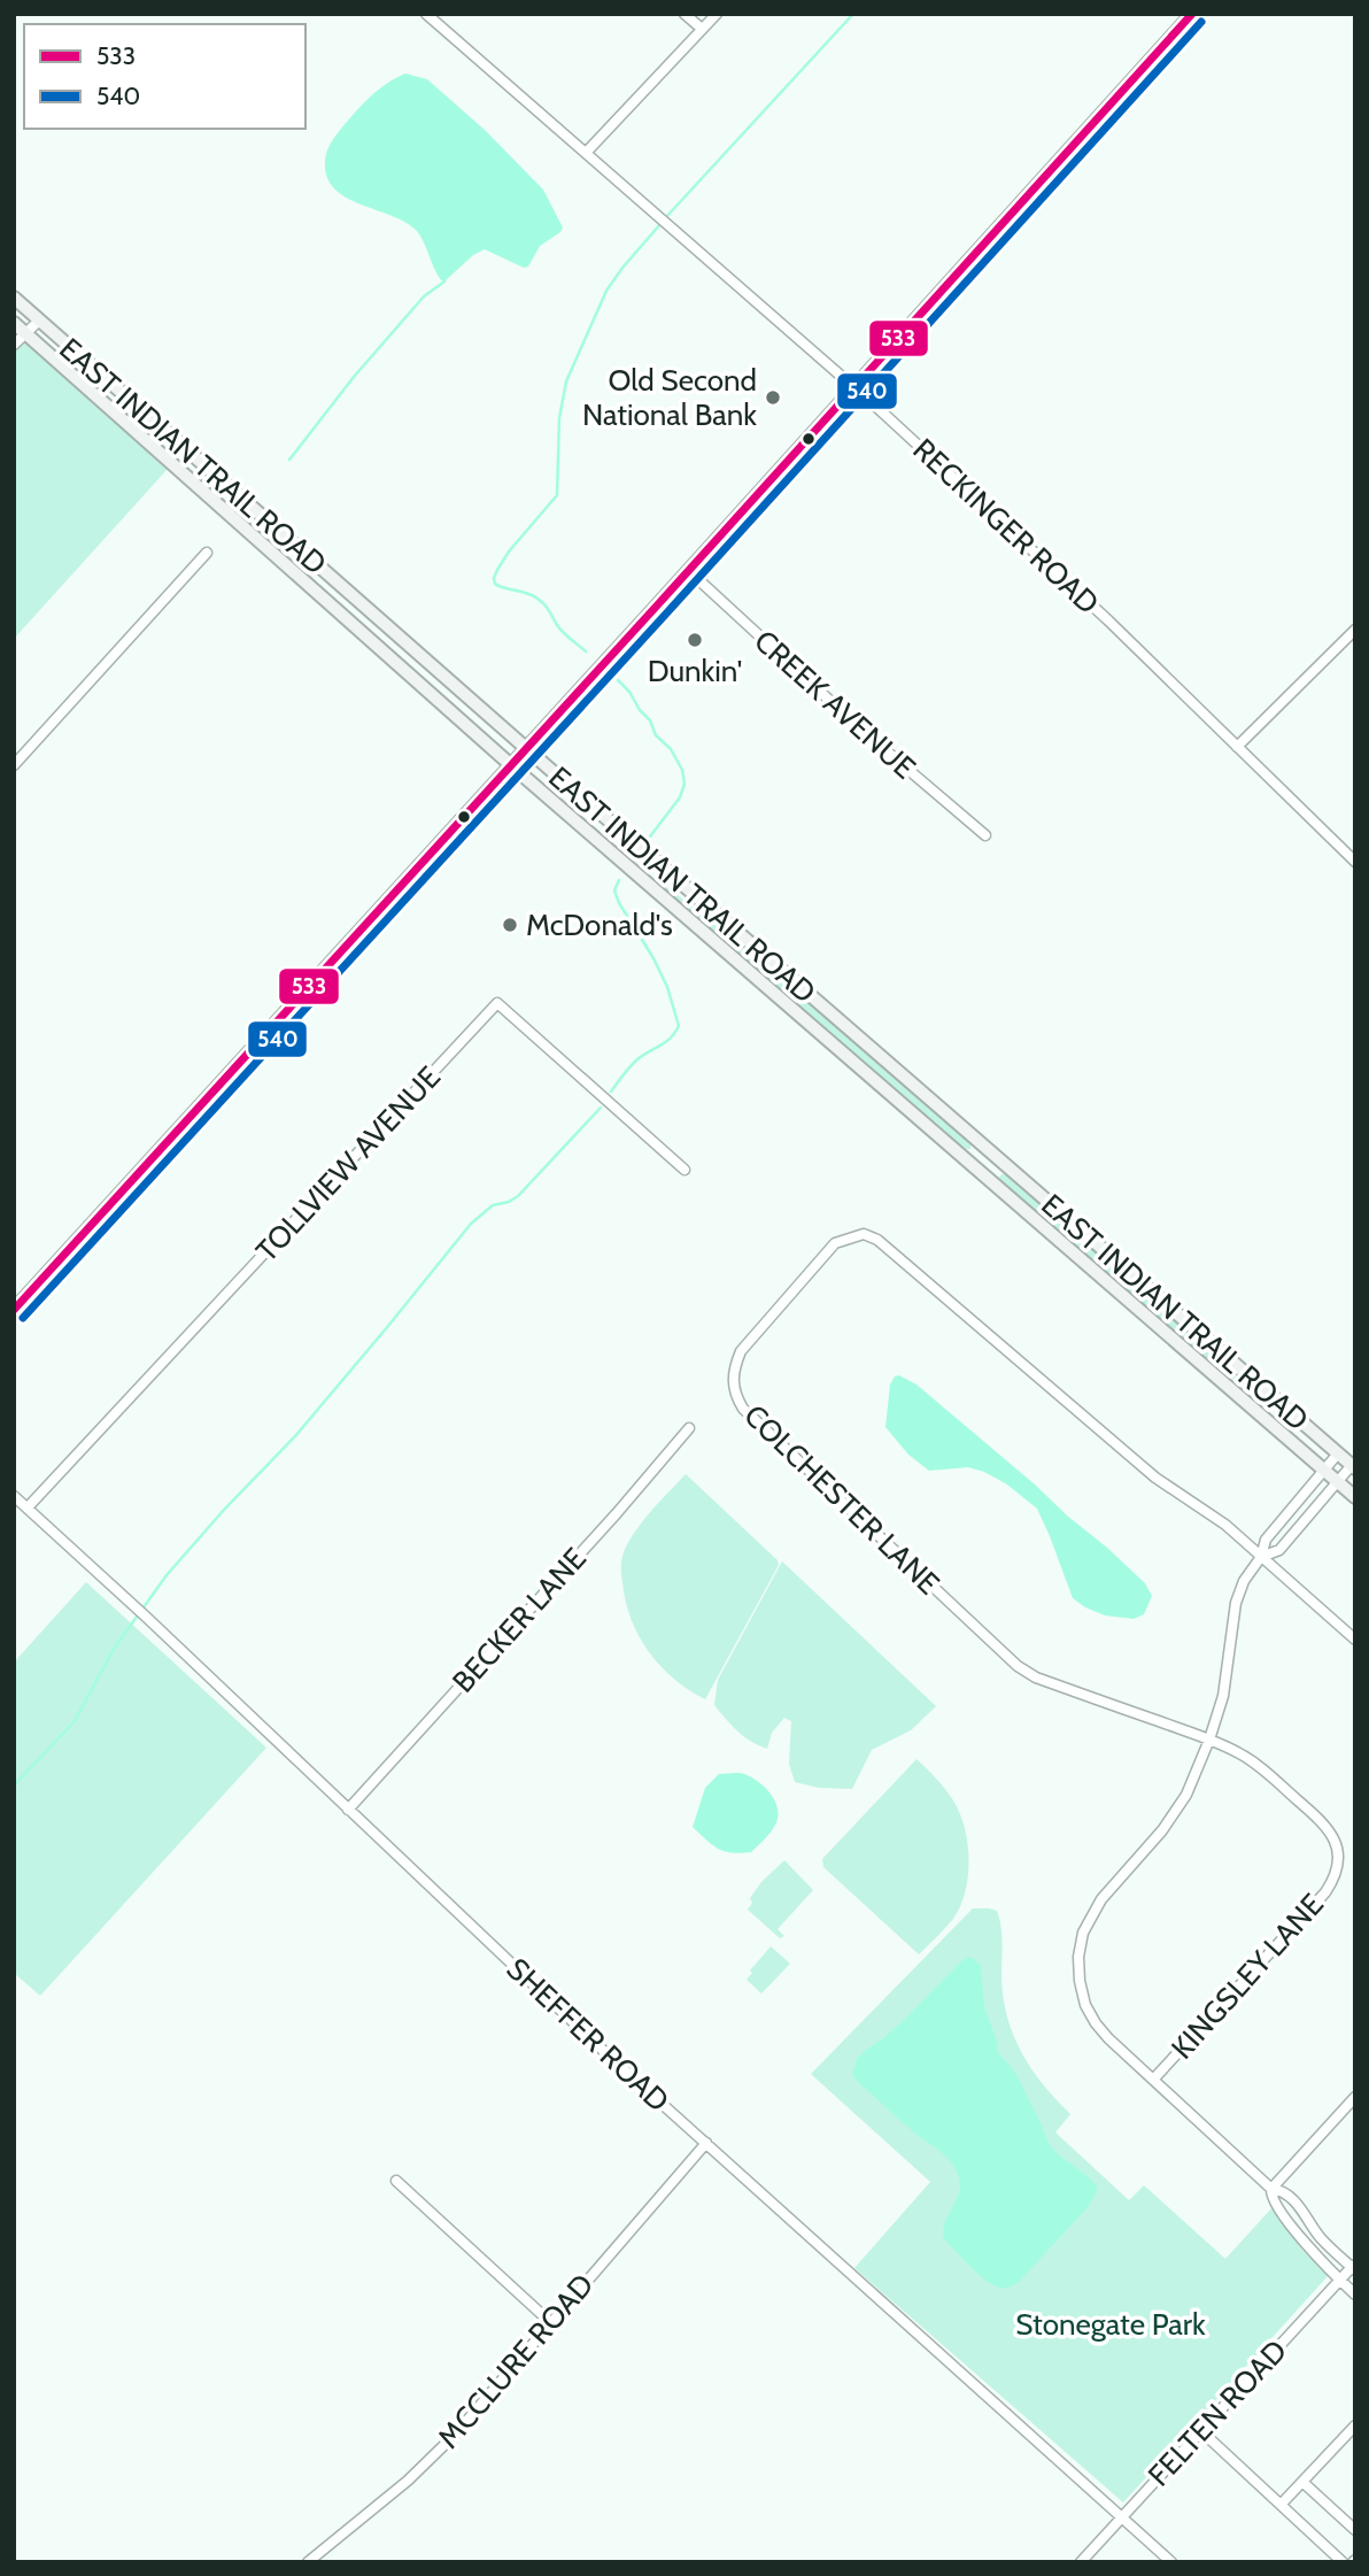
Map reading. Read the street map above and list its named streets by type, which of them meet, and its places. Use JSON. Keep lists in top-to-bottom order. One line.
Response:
{"streets":{"main road":["EAST INDIAN TRAIL ROAD"],"street":["RECKINGER ROAD","CREEK AVENUE","TOLLVIEW AVENUE","COLCHESTER LANE","BECKER LANE","KINGSLEY LANE","SHEFFER ROAD","MCCLURE ROAD","FELTEN ROAD"]},"crossings":[["TOLLVIEW AVENUE","SHEFFER ROAD"],["COLCHESTER LANE","KINGSLEY LANE"],["BECKER LANE","SHEFFER ROAD"],["SHEFFER ROAD","MCCLURE ROAD"],["SHEFFER ROAD","FELTEN ROAD"]],"parks":["Stonegate Park"],"places":["Old Second National Bank","Dunkin'","McDonald's"],"lines":["transit line 533","transit line 540"],"legend":["533","540"]}
